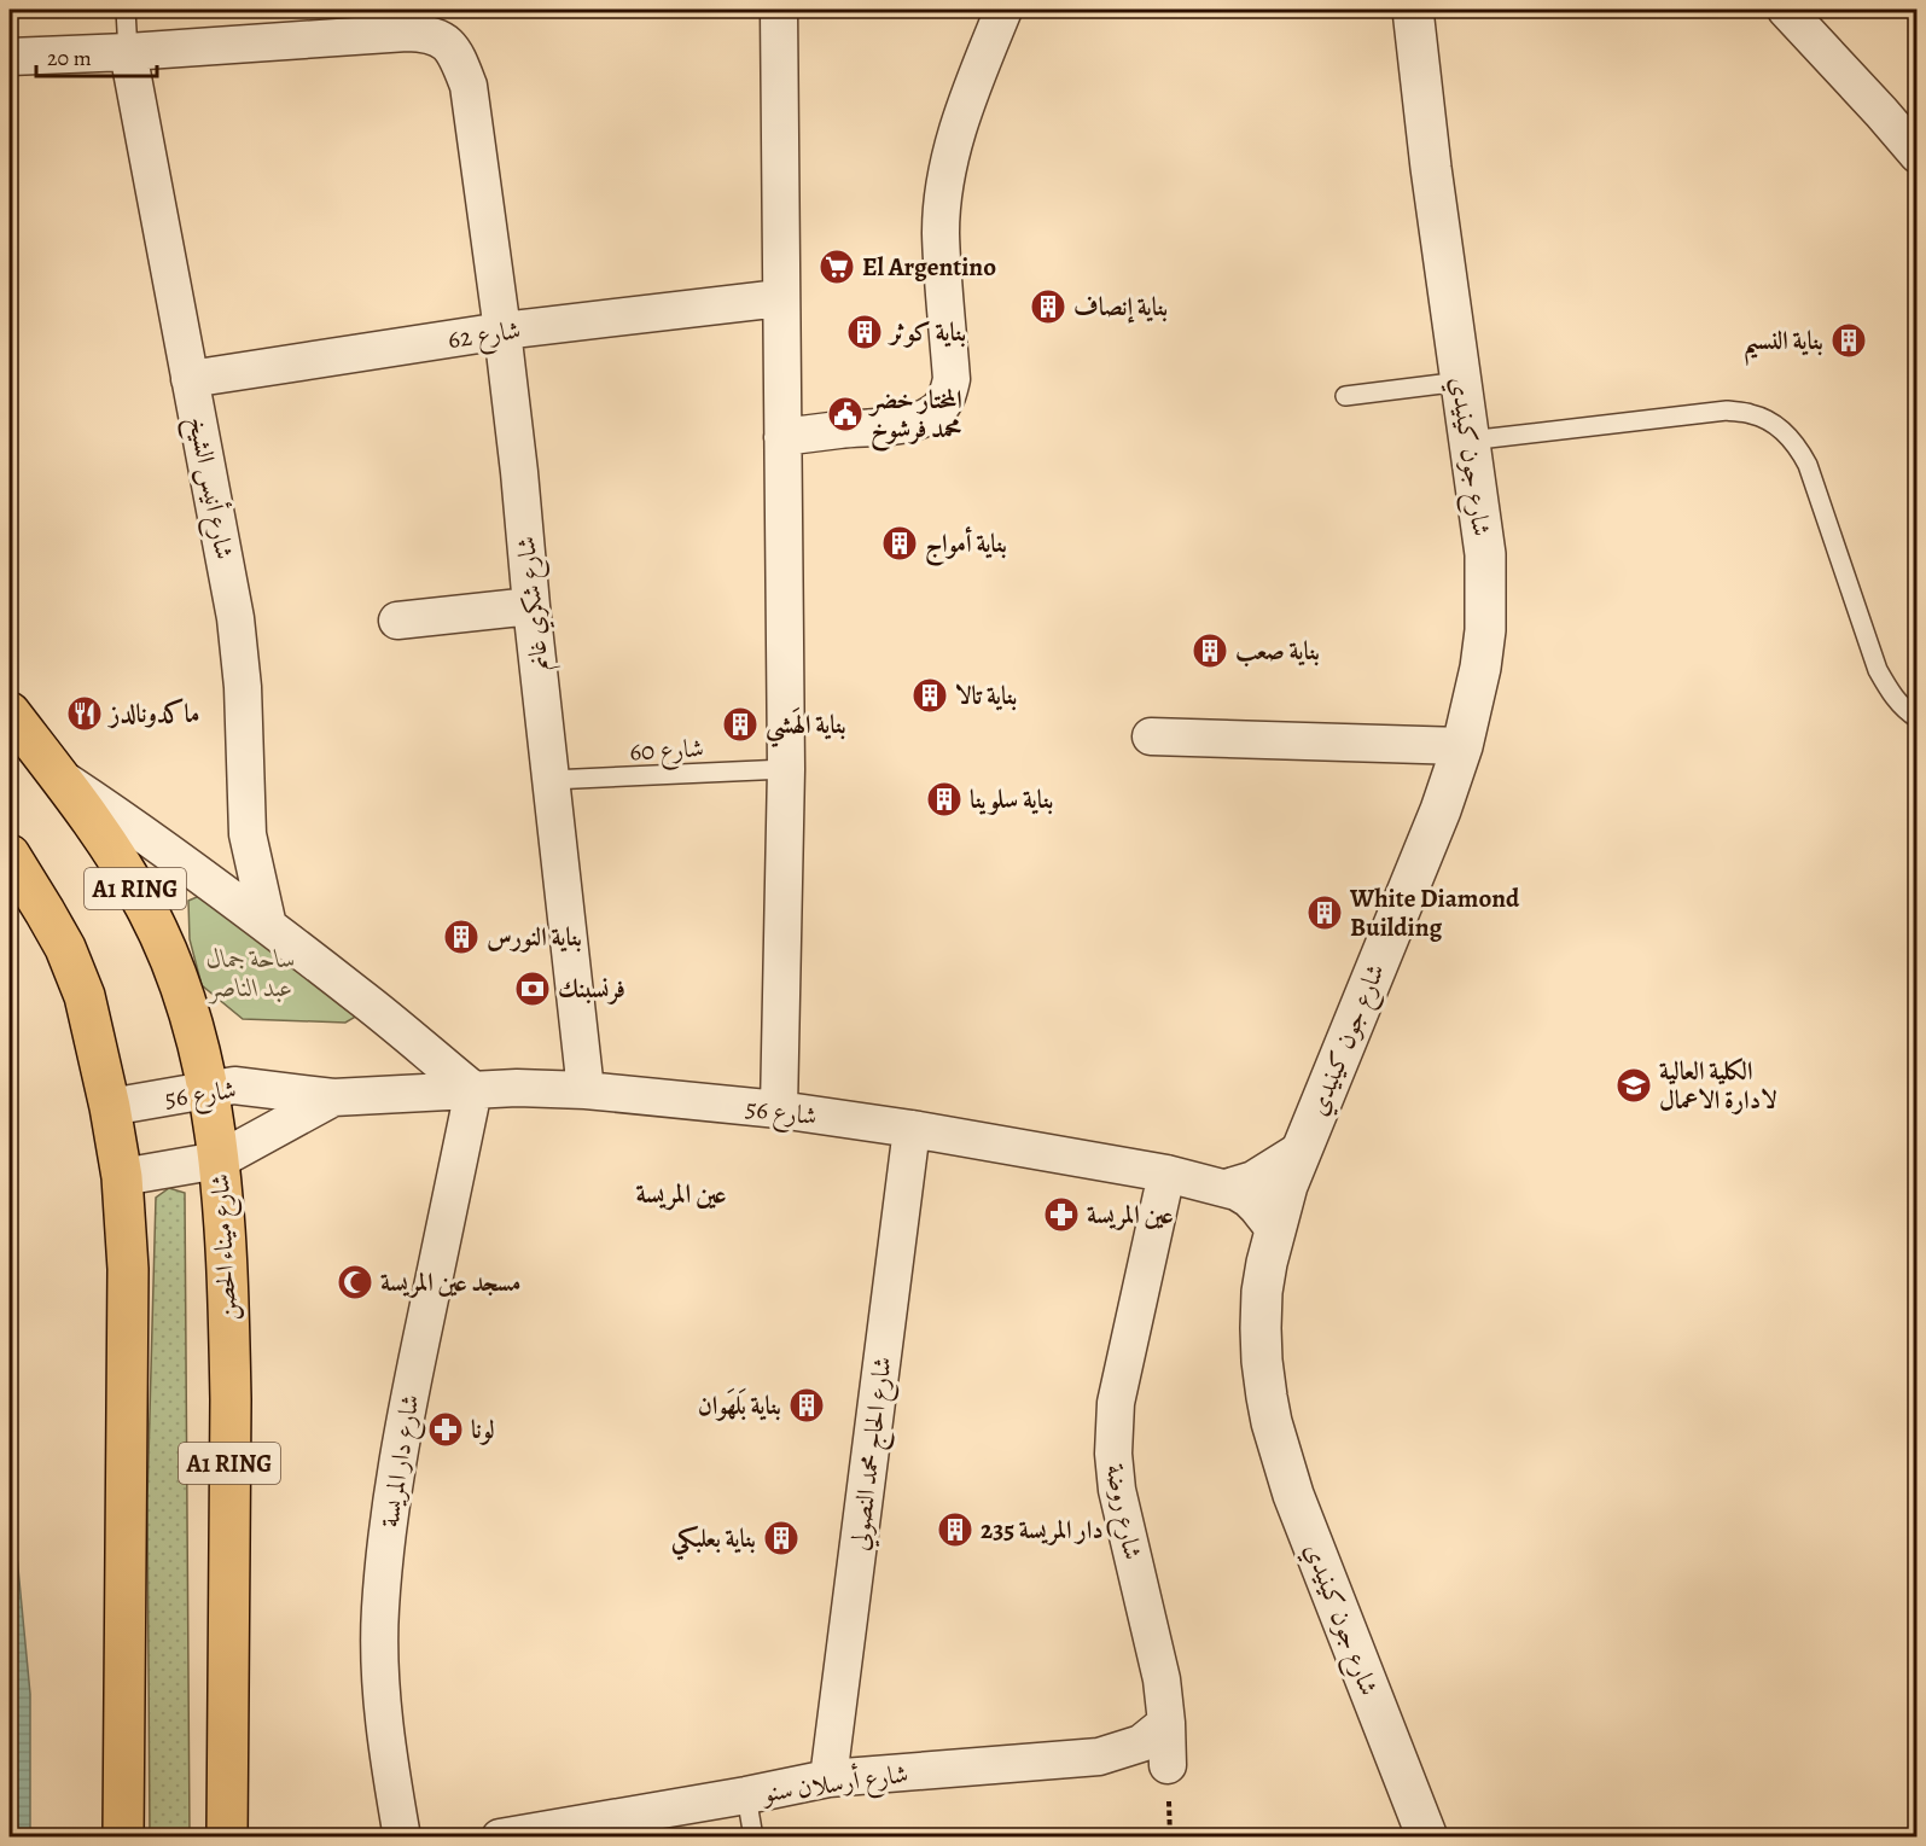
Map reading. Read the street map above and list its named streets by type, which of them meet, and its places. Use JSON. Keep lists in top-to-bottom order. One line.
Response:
{"streets":{"highway":["A1 RING","شارع ميناء الحصن"],"street":["شارع 62","شارع جون كينيدي","شارع أنيس الشيخ","شارع شكري غانم","شارع 56","شارع الحاج محمد النصولي","شارع دار المريسة","شارع روضة","شارع أرسلان سنو"],"lane":["شارع 60"]},"crossings":[["شارع 62","شارع أنيس الشيخ"],["شارع 62","شارع شكري غانم"],["شارع جون كينيدي","شارع 56"],["شارع أنيس الشيخ","شارع شكري غانم"],["شارع شكري غانم","شارع 60"],["شارع شكري غانم","شارع 56"],["A1 RING","شارع 56"],["شارع 56","شارع ميناء الحصن"],["شارع 56","شارع الحاج محمد النصولي"],["شارع 56","شارع دار المريسة"],["شارع 56","شارع روضة"],["شارع الحاج محمد النصولي","شارع أرسلان سنو"],["شارع روضة","شارع أرسلان سنو"]],"districts":["عين المريسة"],"parks":["ساحة جمال عبد الناصر"],"places":{"supermarket":["El Argentino"],"building":["بناية إنصاف","بناية كوثر","بناية النسيم","بناية أمواج","بناية صعب","بناية تالا","بناية الهَشي","بناية سلوينا","White Diamond Building","بناية النورس","بناية بَلهَوان","دار المريسة 235","بناية بعلبكي"],"public building":["المختار خضر محمد فرشوخ"],"restaurant":["ماكدونالدز"],"bank":["فرنسبنك"],"school or university":["الكلية العالية لادارة الاعمال"],"pharmacy":["عين المريسة","لونا"],"mosque":["مسجد عين المريسة"]},"scale_bar":"20 m"}
